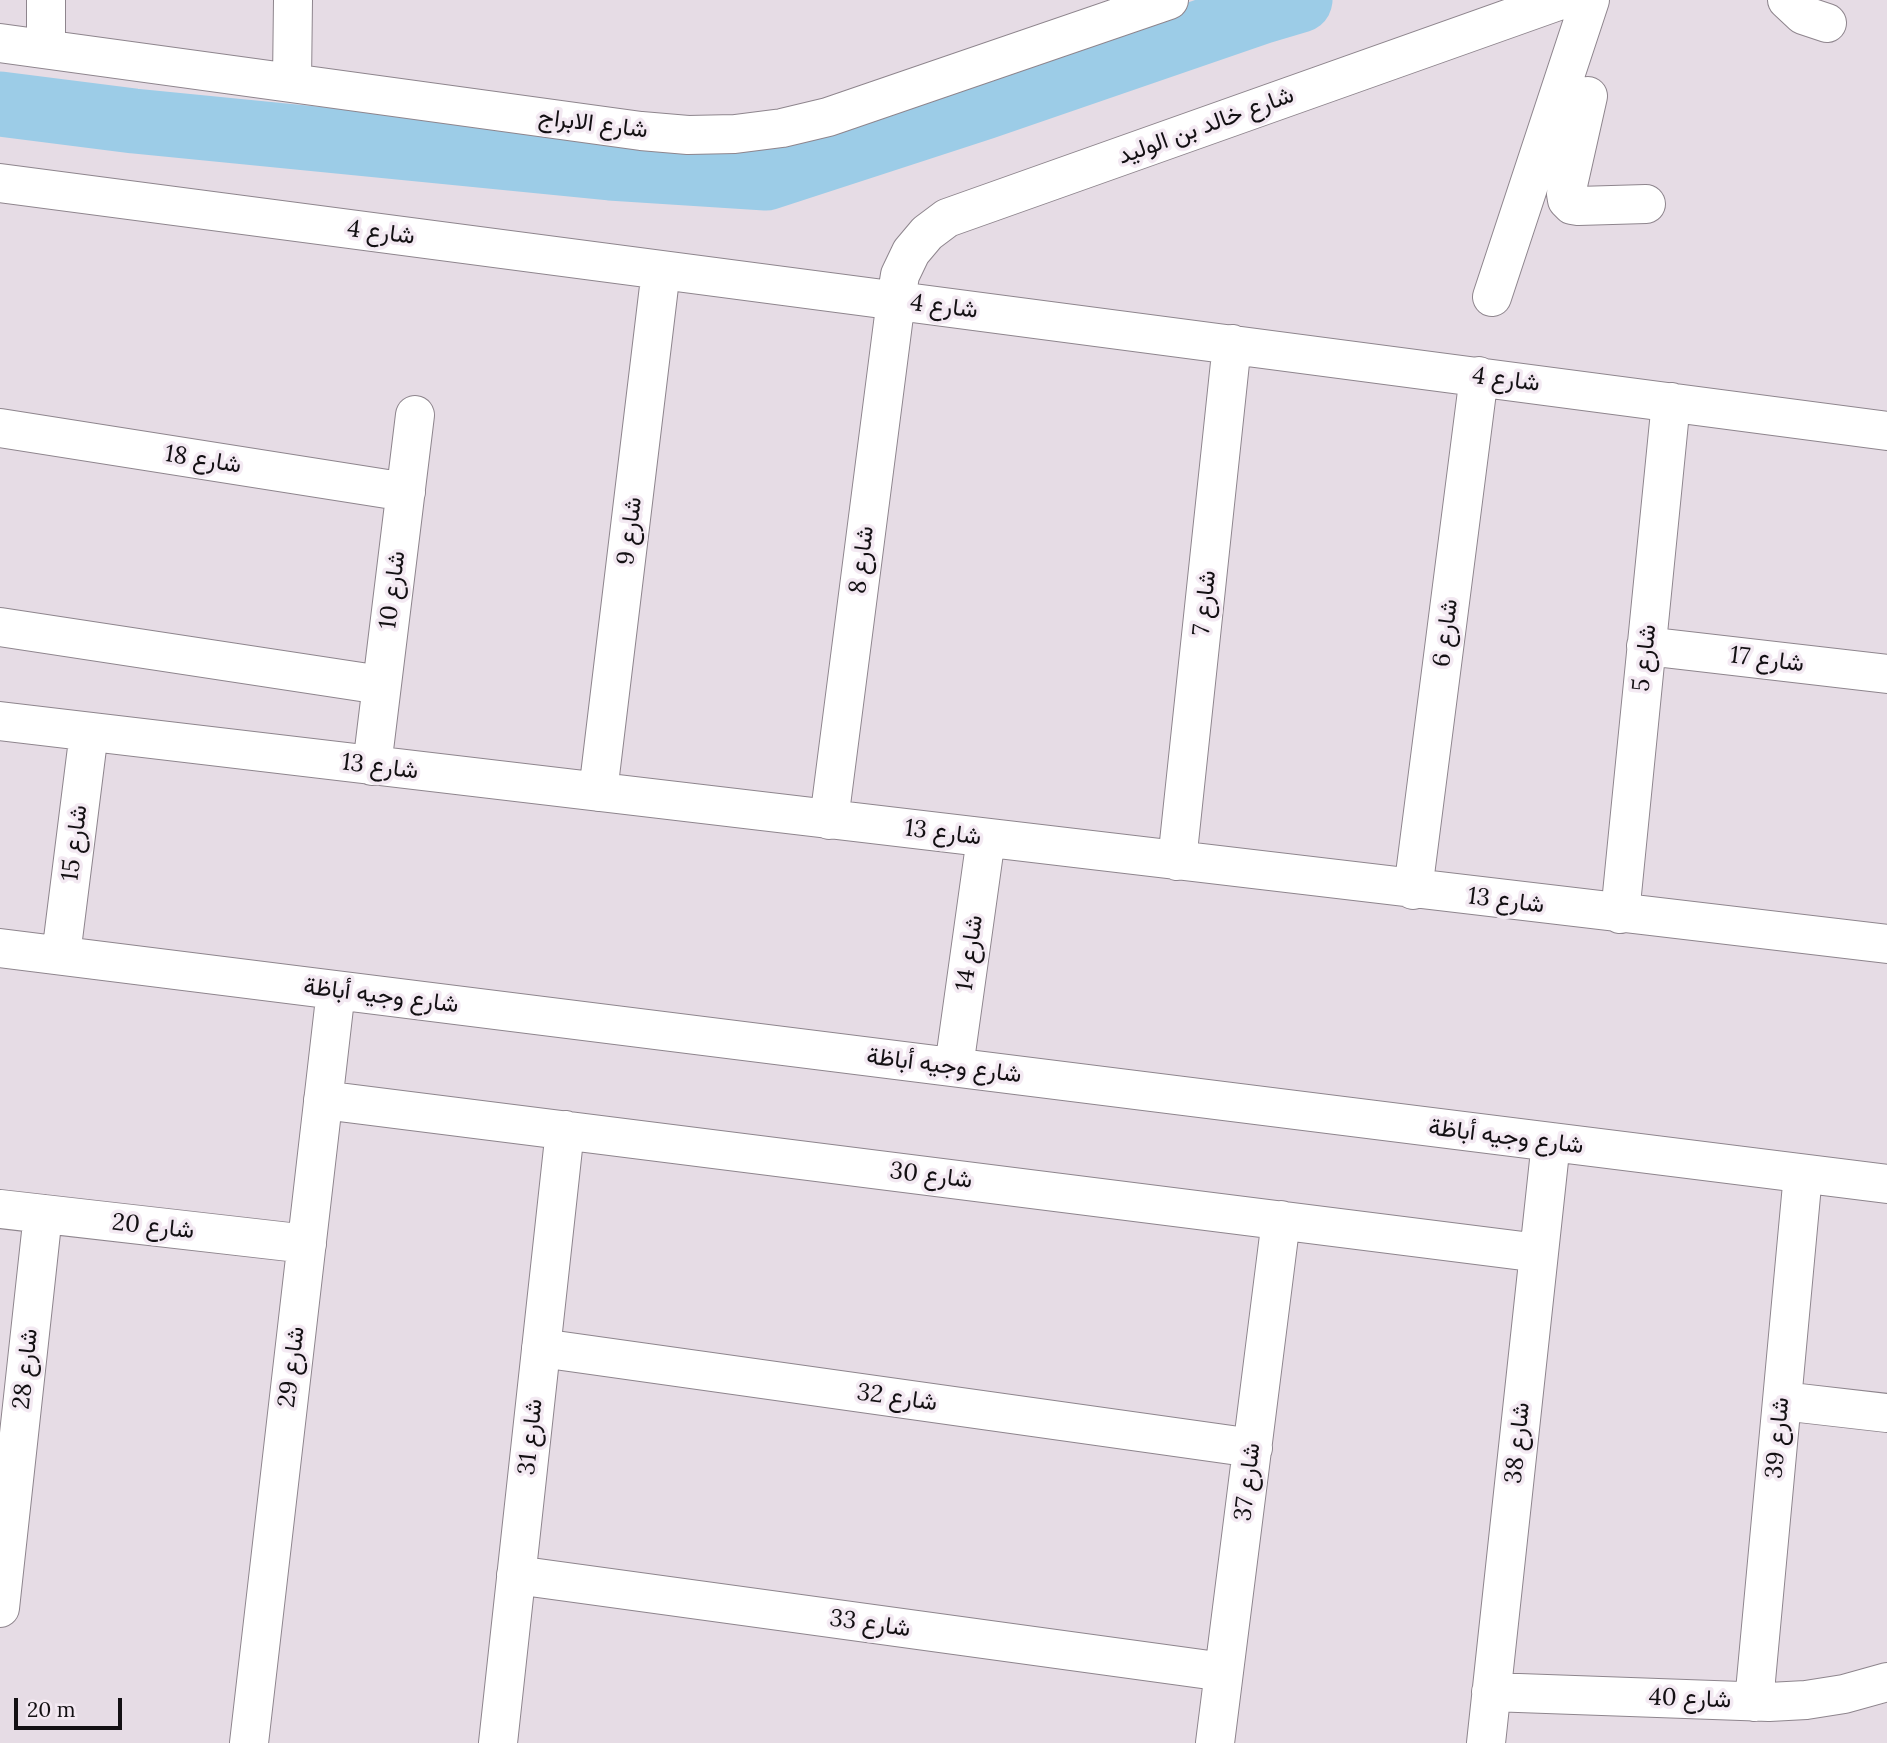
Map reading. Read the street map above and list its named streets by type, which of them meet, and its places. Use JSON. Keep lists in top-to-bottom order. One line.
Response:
{"streets":{"street":["شارع الابراج","شارع خالد بن الوليد","شارع 4","شارع 18","شارع 9","شارع 8","شارع 10","شارع 7","شارع 6","شارع 5","شارع 17","شارع 13","شارع 15","شارع 14","شارع وجيه أباظة","شارع 30","شارع 20","شارع 29","شارع 28","شارع 32","شارع 31","شارع 39","شارع 38","شارع 37","شارع 33","شارع 40"]},"crossings":[["شارع خالد بن الوليد","شارع 4"],["شارع خالد بن الوليد","شارع 8"],["شارع 4","شارع 9"],["شارع 4","شارع 8"],["شارع 4","شارع 7"],["شارع 4","شارع 6"],["شارع 4","شارع 5"],["شارع 18","شارع 10"],["شارع 9","شارع 13"],["شارع 8","شارع 13"],["شارع 10","شارع 13"],["شارع 7","شارع 13"],["شارع 6","شارع 13"],["شارع 5","شارع 17"],["شارع 5","شارع 13"],["شارع 13","شارع 15"],["شارع 13","شارع 14"],["شارع 15","شارع وجيه أباظة"],["شارع 14","شارع وجيه أباظة"],["شارع وجيه أباظة","شارع 29"],["شارع وجيه أباظة","شارع 39"],["شارع وجيه أباظة","شارع 38"],["شارع 30","شارع 29"],["شارع 30","شارع 31"],["شارع 30","شارع 38"],["شارع 30","شارع 37"],["شارع 20","شارع 29"],["شارع 20","شارع 28"],["شارع 32","شارع 31"],["شارع 32","شارع 37"],["شارع 31","شارع 33"],["شارع 39","شارع 40"],["شارع 38","شارع 40"],["شارع 37","شارع 33"]],"scale_bar":"20 m"}
